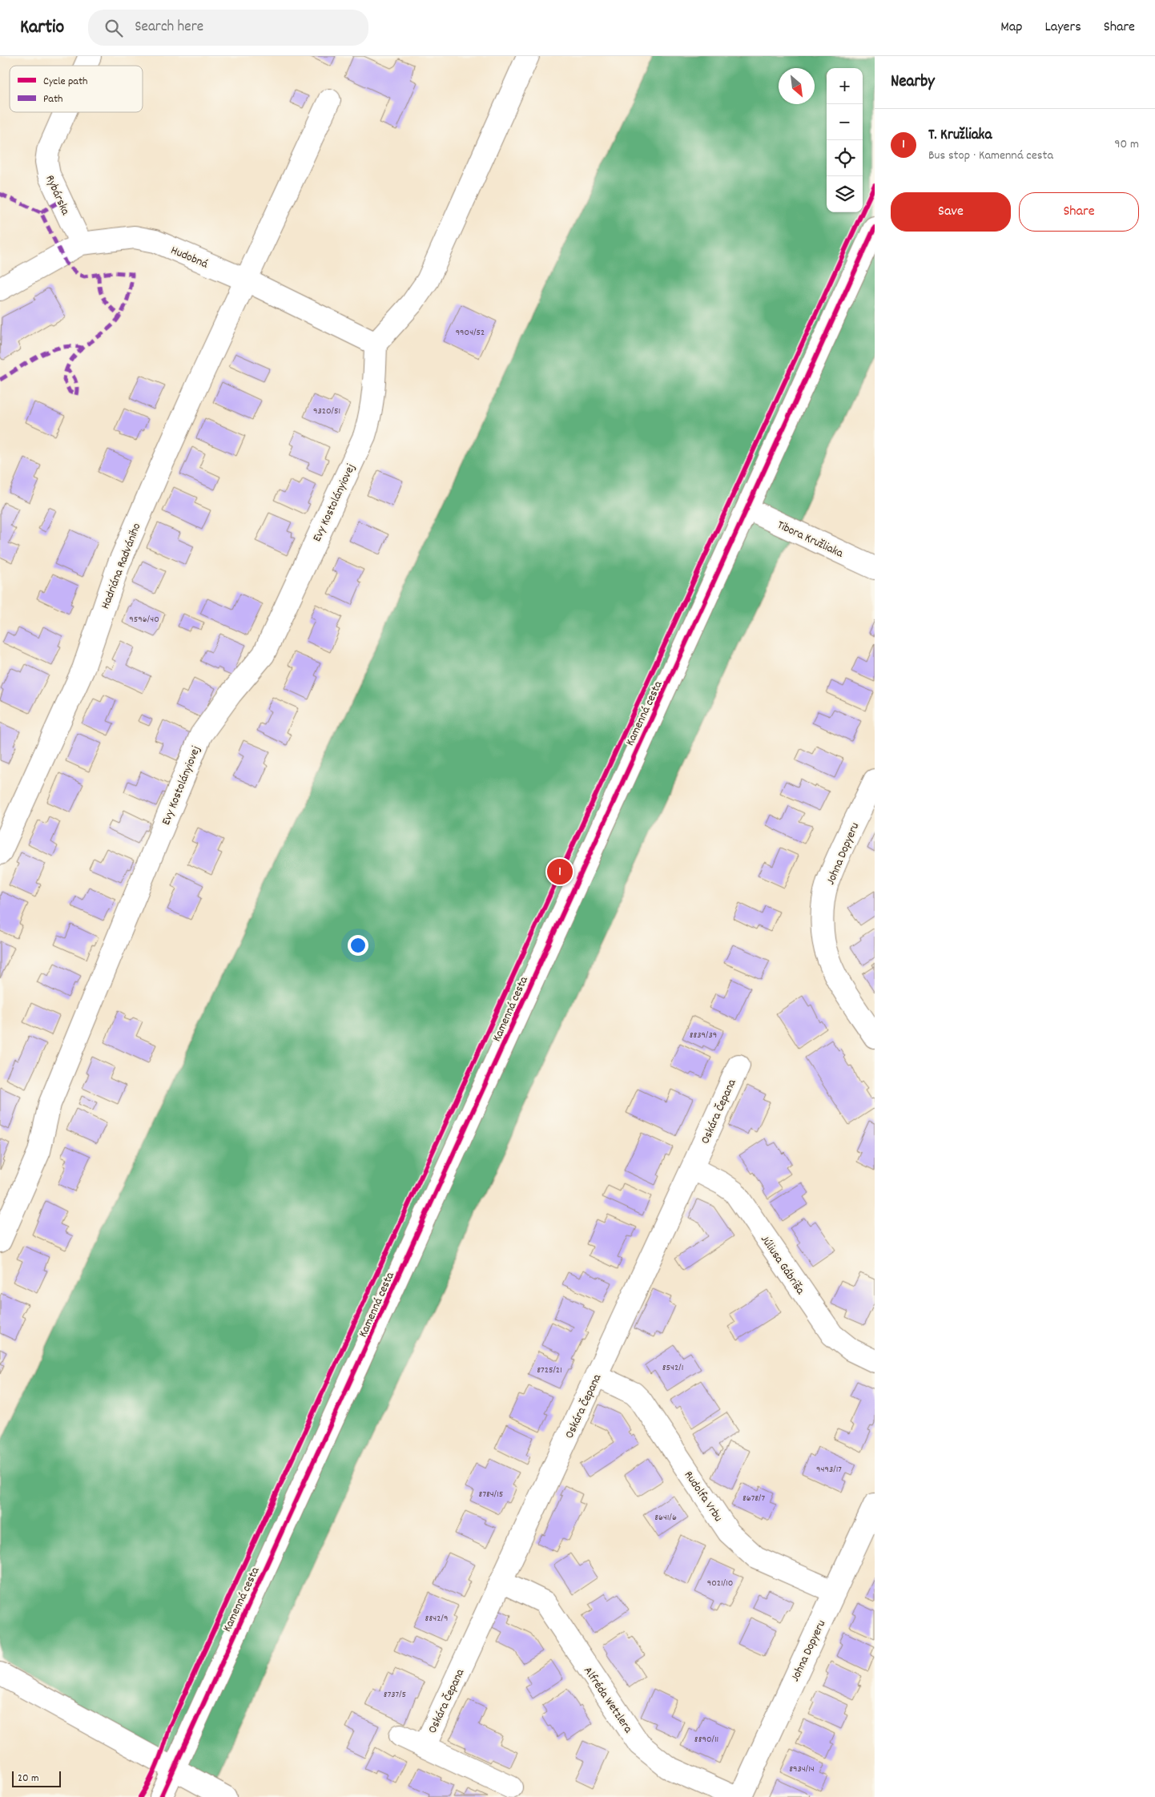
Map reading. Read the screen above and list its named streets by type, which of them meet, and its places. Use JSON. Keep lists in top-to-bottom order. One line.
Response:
{"streets":{"street":["Rybárska","Hudobná","Evy Kostolányiovej","Tibora Kružliaka","Hadriána Radvániho","Kamenná cesta","Johna Dopyeru","Oskára Čepana","Júliusa Gábriša","Rudolfa Vrbu","Alfréda Wetzlera"]},"crossings":[["Rybárska","Hudobná"],["Hudobná","Evy Kostolányiovej"],["Hudobná","Hadriána Radvániho"],["Tibora Kružliaka","Kamenná cesta"],["Johna Dopyeru","Rudolfa Vrbu"],["Oskára Čepana","Júliusa Gábriša"],["Oskára Čepana","Rudolfa Vrbu"],["Oskára Čepana","Alfréda Wetzlera"]],"house_numbers":["9904/52","9320/51","9596/40","8839/39","8542/1","8725/21","9493/17","8784/15","8678/7","8641/6","9021/10","8842/9","8737/5","8890/11","8934/14"],"legend":["Cycle path","Path"],"scale_bar":"20 m","north":"bottom right","page":{"header":"Kartio","search":"Search here","nav":["Map","Layers","Share"],"heading":"Nearby","map_buttons":["+","−"],"list":[{"mark":"1","name":"T. Kružliaka","note":"Bus stop · Kamenná cesta","value":"90 m"}],"buttons":["Save","Share"],"pins":"1","scale":"20 m"}}
